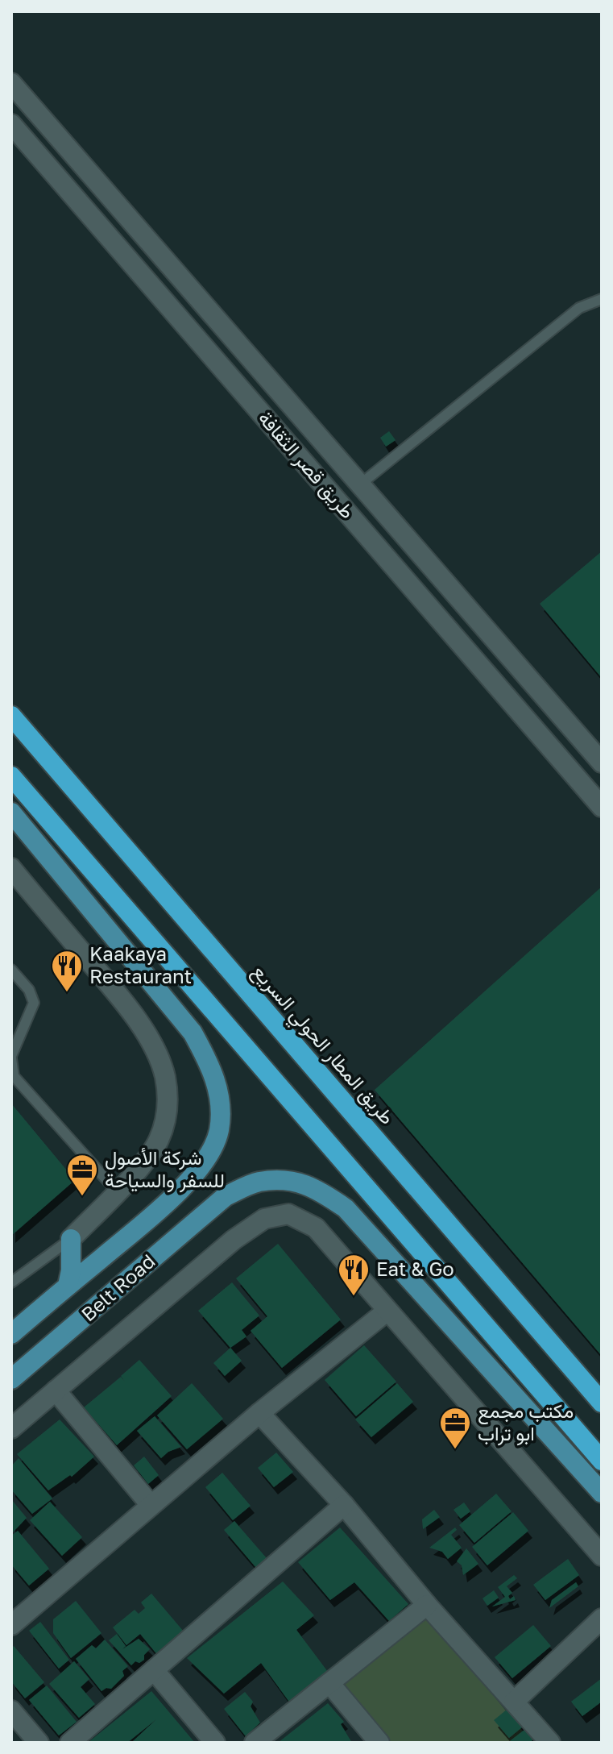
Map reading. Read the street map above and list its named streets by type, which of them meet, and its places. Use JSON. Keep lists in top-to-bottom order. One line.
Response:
{"streets":{"highway":["طريق المطار الحولي السريع"],"main road":["Belt Road"],"street":["طريق قصر الثقافة"]},"places":{"restaurant":["Kaakaya Restaurant","Eat & Go"],"office":["شركة الأصول للسفر والسياحة","مكتب مجمع ابو تراب"]}}
